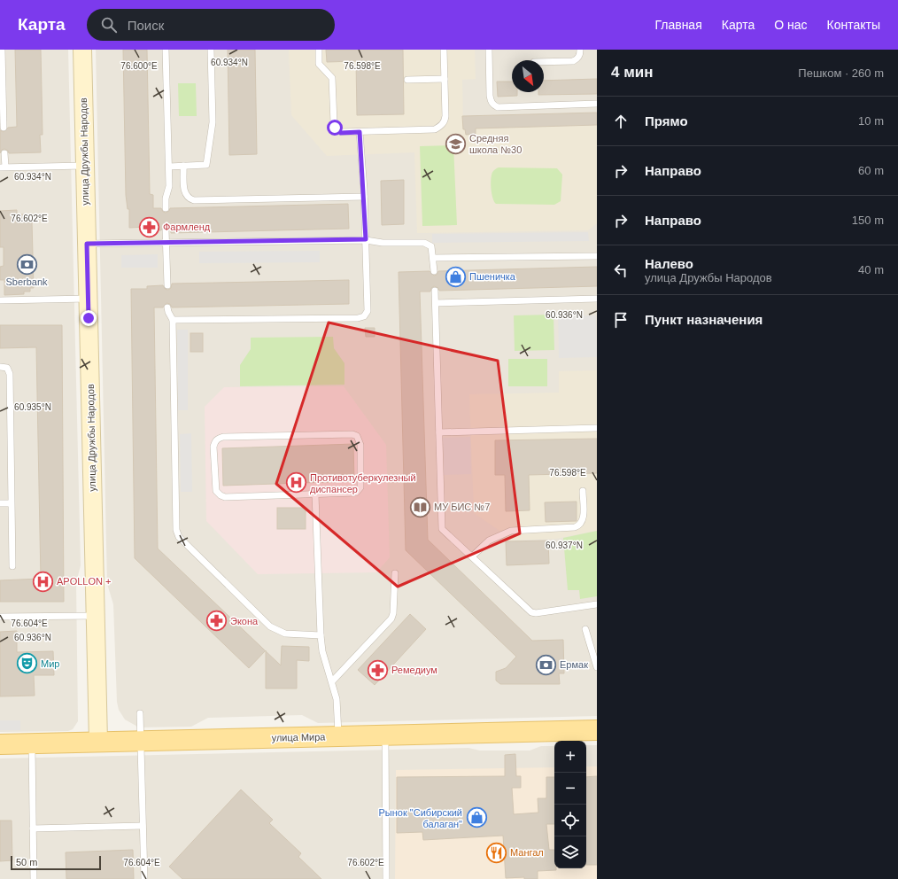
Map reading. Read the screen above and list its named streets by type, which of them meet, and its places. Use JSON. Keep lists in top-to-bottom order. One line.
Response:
{"streets":{"main road":["улица Мира"],"street":["улица Дружбы Народов"]},"crossings":[["улица Дружбы Народов","улица Мира"]],"places":{"school or university":["Средняя школа №30"],"pharmacy":["Фармленд","Экона","Ремедиум"],"bank":["Sberbank","Ермак"],"shop":["Пшеничка","Рынок \"Сибирский балаган\""],"hospital":["Противотуберкулезный диспансер","APOLLON +"],"library":["МУ БИС №7"],"theatre":["Мир"],"restaurant":["Мангал"]},"scale_bar":"50 m","north":"bottom right","page":{"header":"Карта","search":"Поиск","nav":["Главная","Карта","О нас","Контакты"],"heading":["4 мин","Пешком · 260 m"],"list":[["Прямо","10 m"],["Направо","60 m"],["Направо","150 m"],["Налево","улица Дружбы Народов","40 m"],"Пункт назначения"],"map_buttons":["+","−"],"scale":"50 m"},"coordinates":["60.934°N","76.600°E","76.598°E","76.602°E","60.936°N","60.935°N","60.937°N","76.604°E"]}
